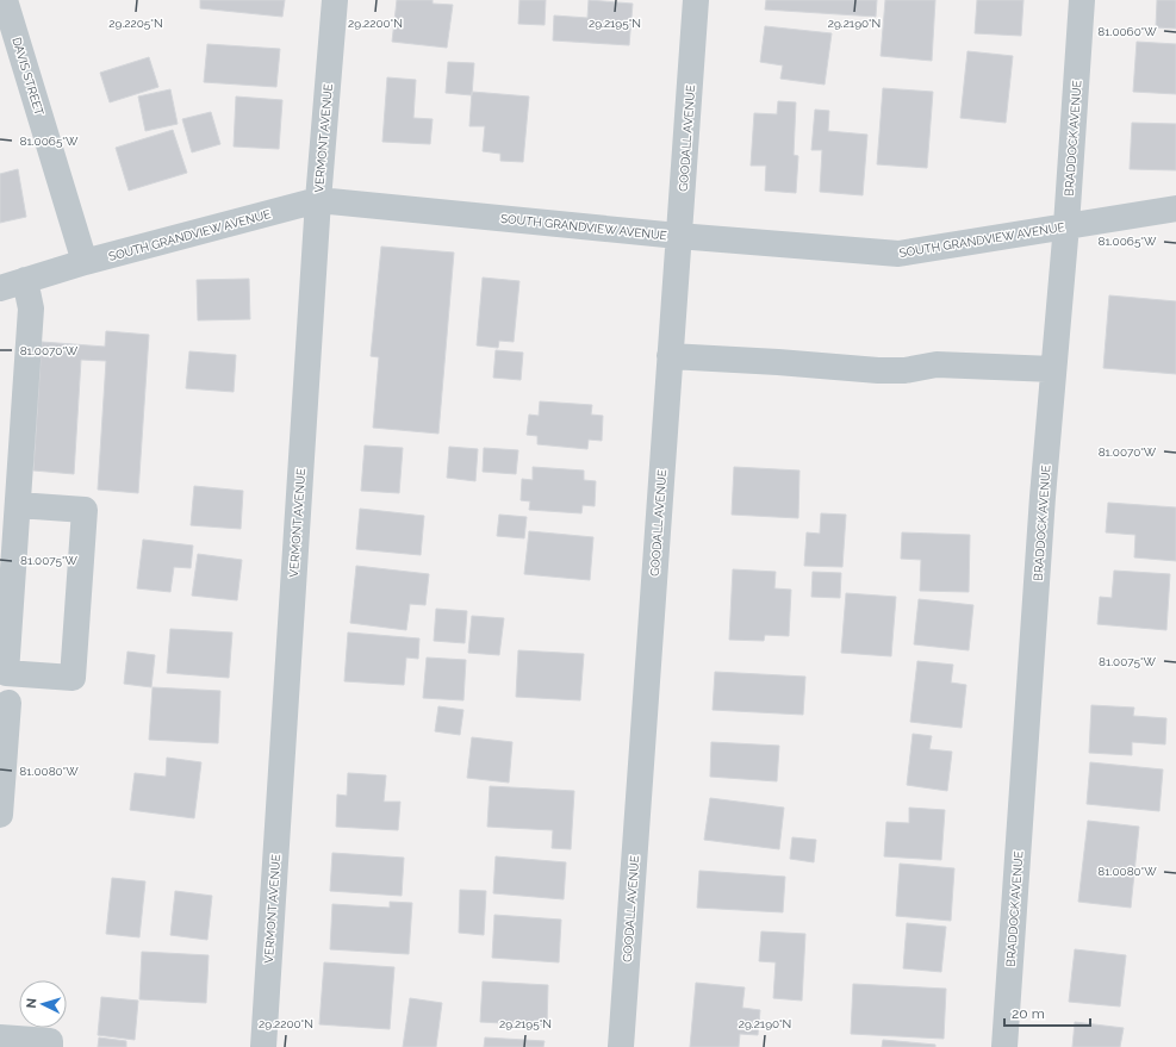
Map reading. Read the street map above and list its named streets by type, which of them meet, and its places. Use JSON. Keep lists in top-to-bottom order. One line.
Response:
{"streets":{"street":["DAVIS STREET","VERMONT AVENUE","GOODALL AVENUE","BRADDOCK AVENUE","SOUTH GRANDVIEW AVENUE"]},"crossings":[["DAVIS STREET","SOUTH GRANDVIEW AVENUE"],["VERMONT AVENUE","SOUTH GRANDVIEW AVENUE"],["GOODALL AVENUE","SOUTH GRANDVIEW AVENUE"],["BRADDOCK AVENUE","SOUTH GRANDVIEW AVENUE"]],"scale_bar":"20 m","north":"left","coordinates":["29.2205°N","29.2200°N","29.2195°N","29.2190°N","81.0060°W","81.0065°W","81.0070°W","81.0075°W","81.0080°W"]}
